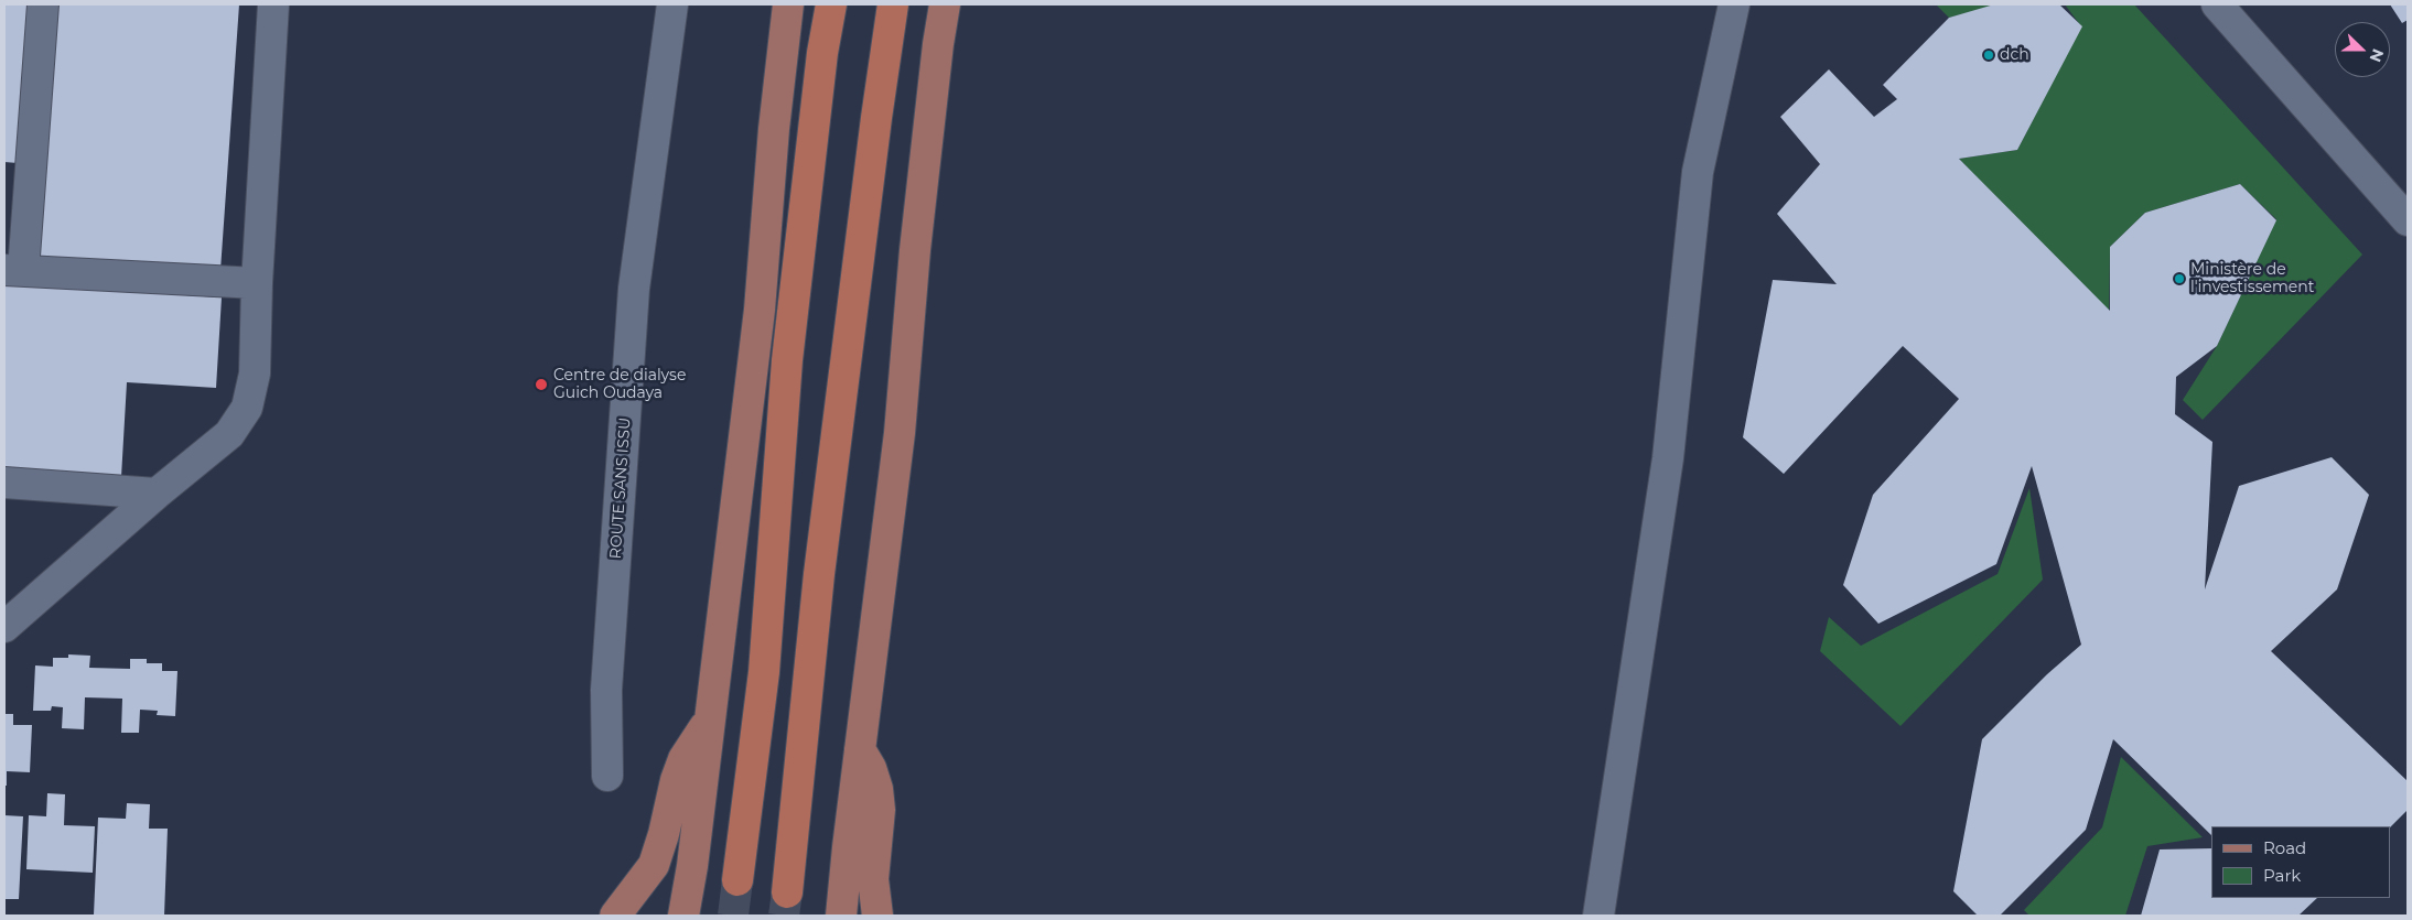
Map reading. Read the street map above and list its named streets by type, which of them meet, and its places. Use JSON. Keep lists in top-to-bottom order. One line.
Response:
{"streets":{"street":["ROUTE SANS ISSU"]},"places":["dch","Ministère de l'investissement","Centre de dialyse Guich Oudaya"],"legend":["Road","Park"],"north":"right"}
